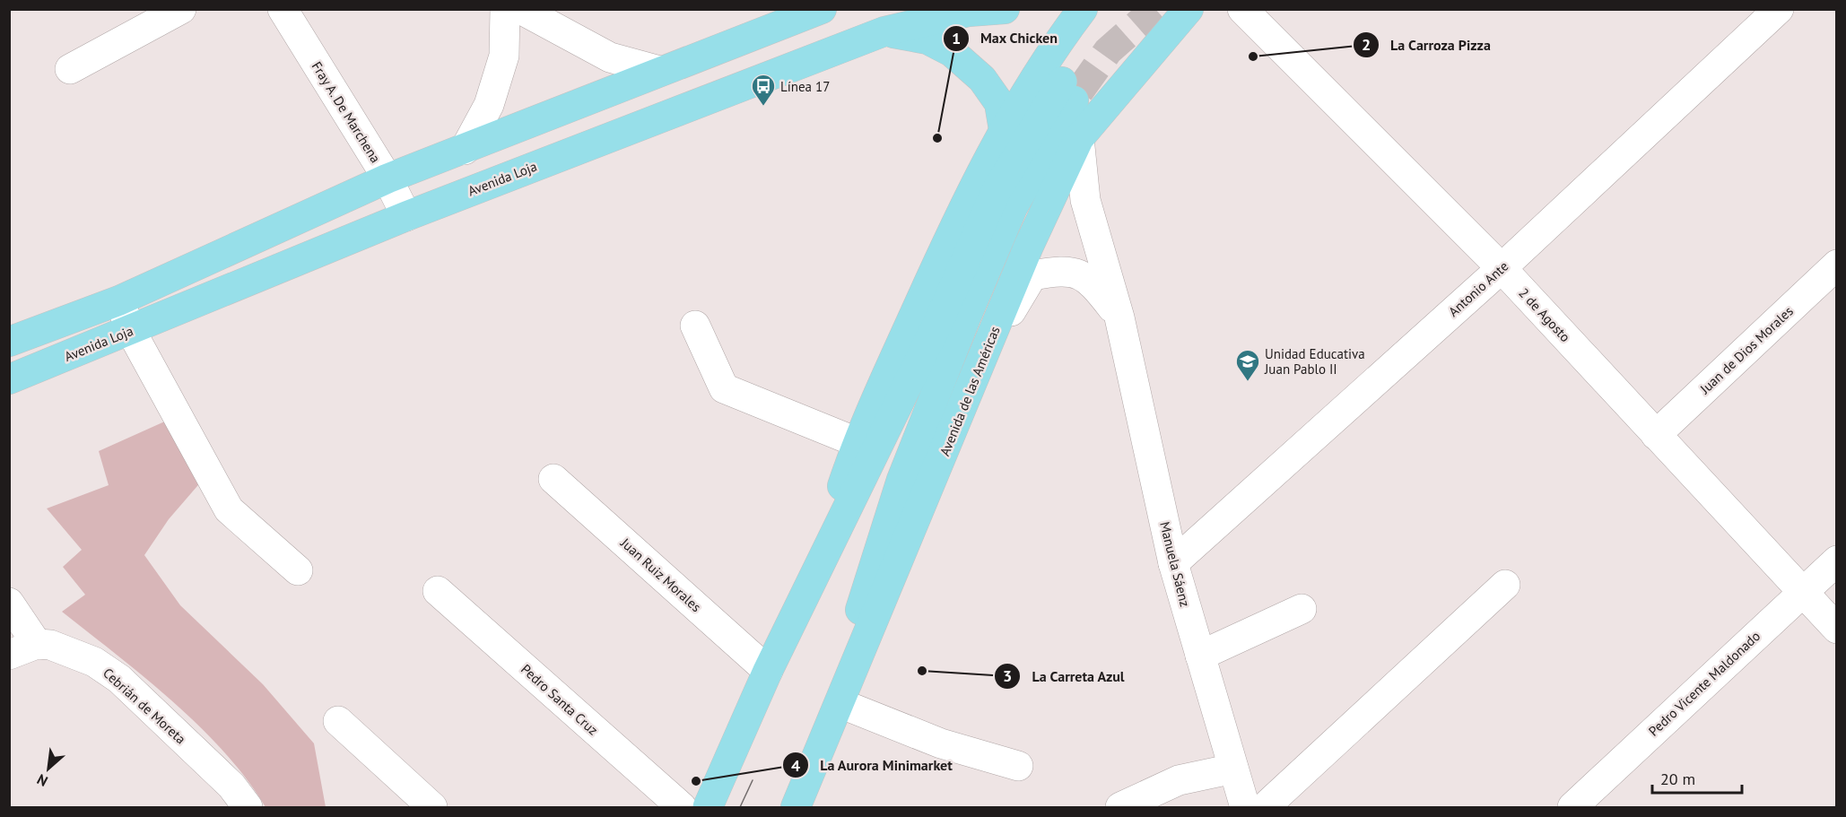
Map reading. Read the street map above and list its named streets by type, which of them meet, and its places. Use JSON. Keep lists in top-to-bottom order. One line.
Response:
{"streets":{"main road":["Avenida Loja","Avenida de las Américas"],"street":["Fray A. De Marchena","Antonio Ante","2 de Agosto","Juan de Dios Morales","Manuela Sáenz","Juan Ruiz Morales","Pedro Vicente Maldonado","Pedro Santa Cruz","Cebrián de Moreta"]},"crossings":[["Fray A. De Marchena","Avenida Loja"],["Antonio Ante","2 de Agosto"],["Antonio Ante","Manuela Sáenz"],["2 de Agosto","Juan de Dios Morales"],["2 de Agosto","Pedro Vicente Maldonado"],["Avenida de las Américas","Manuela Sáenz"],["Avenida de las Américas","Juan Ruiz Morales"]],"places":{"other":["La Carroza Pizza","Max Chicken","La Carreta Azul","La Aurora Minimarket"],"bus stop":["Línea 17"],"school or university":["Unidad Educativa Juan Pablo II"]},"scale_bar":"20 m","north":"bottom left"}
